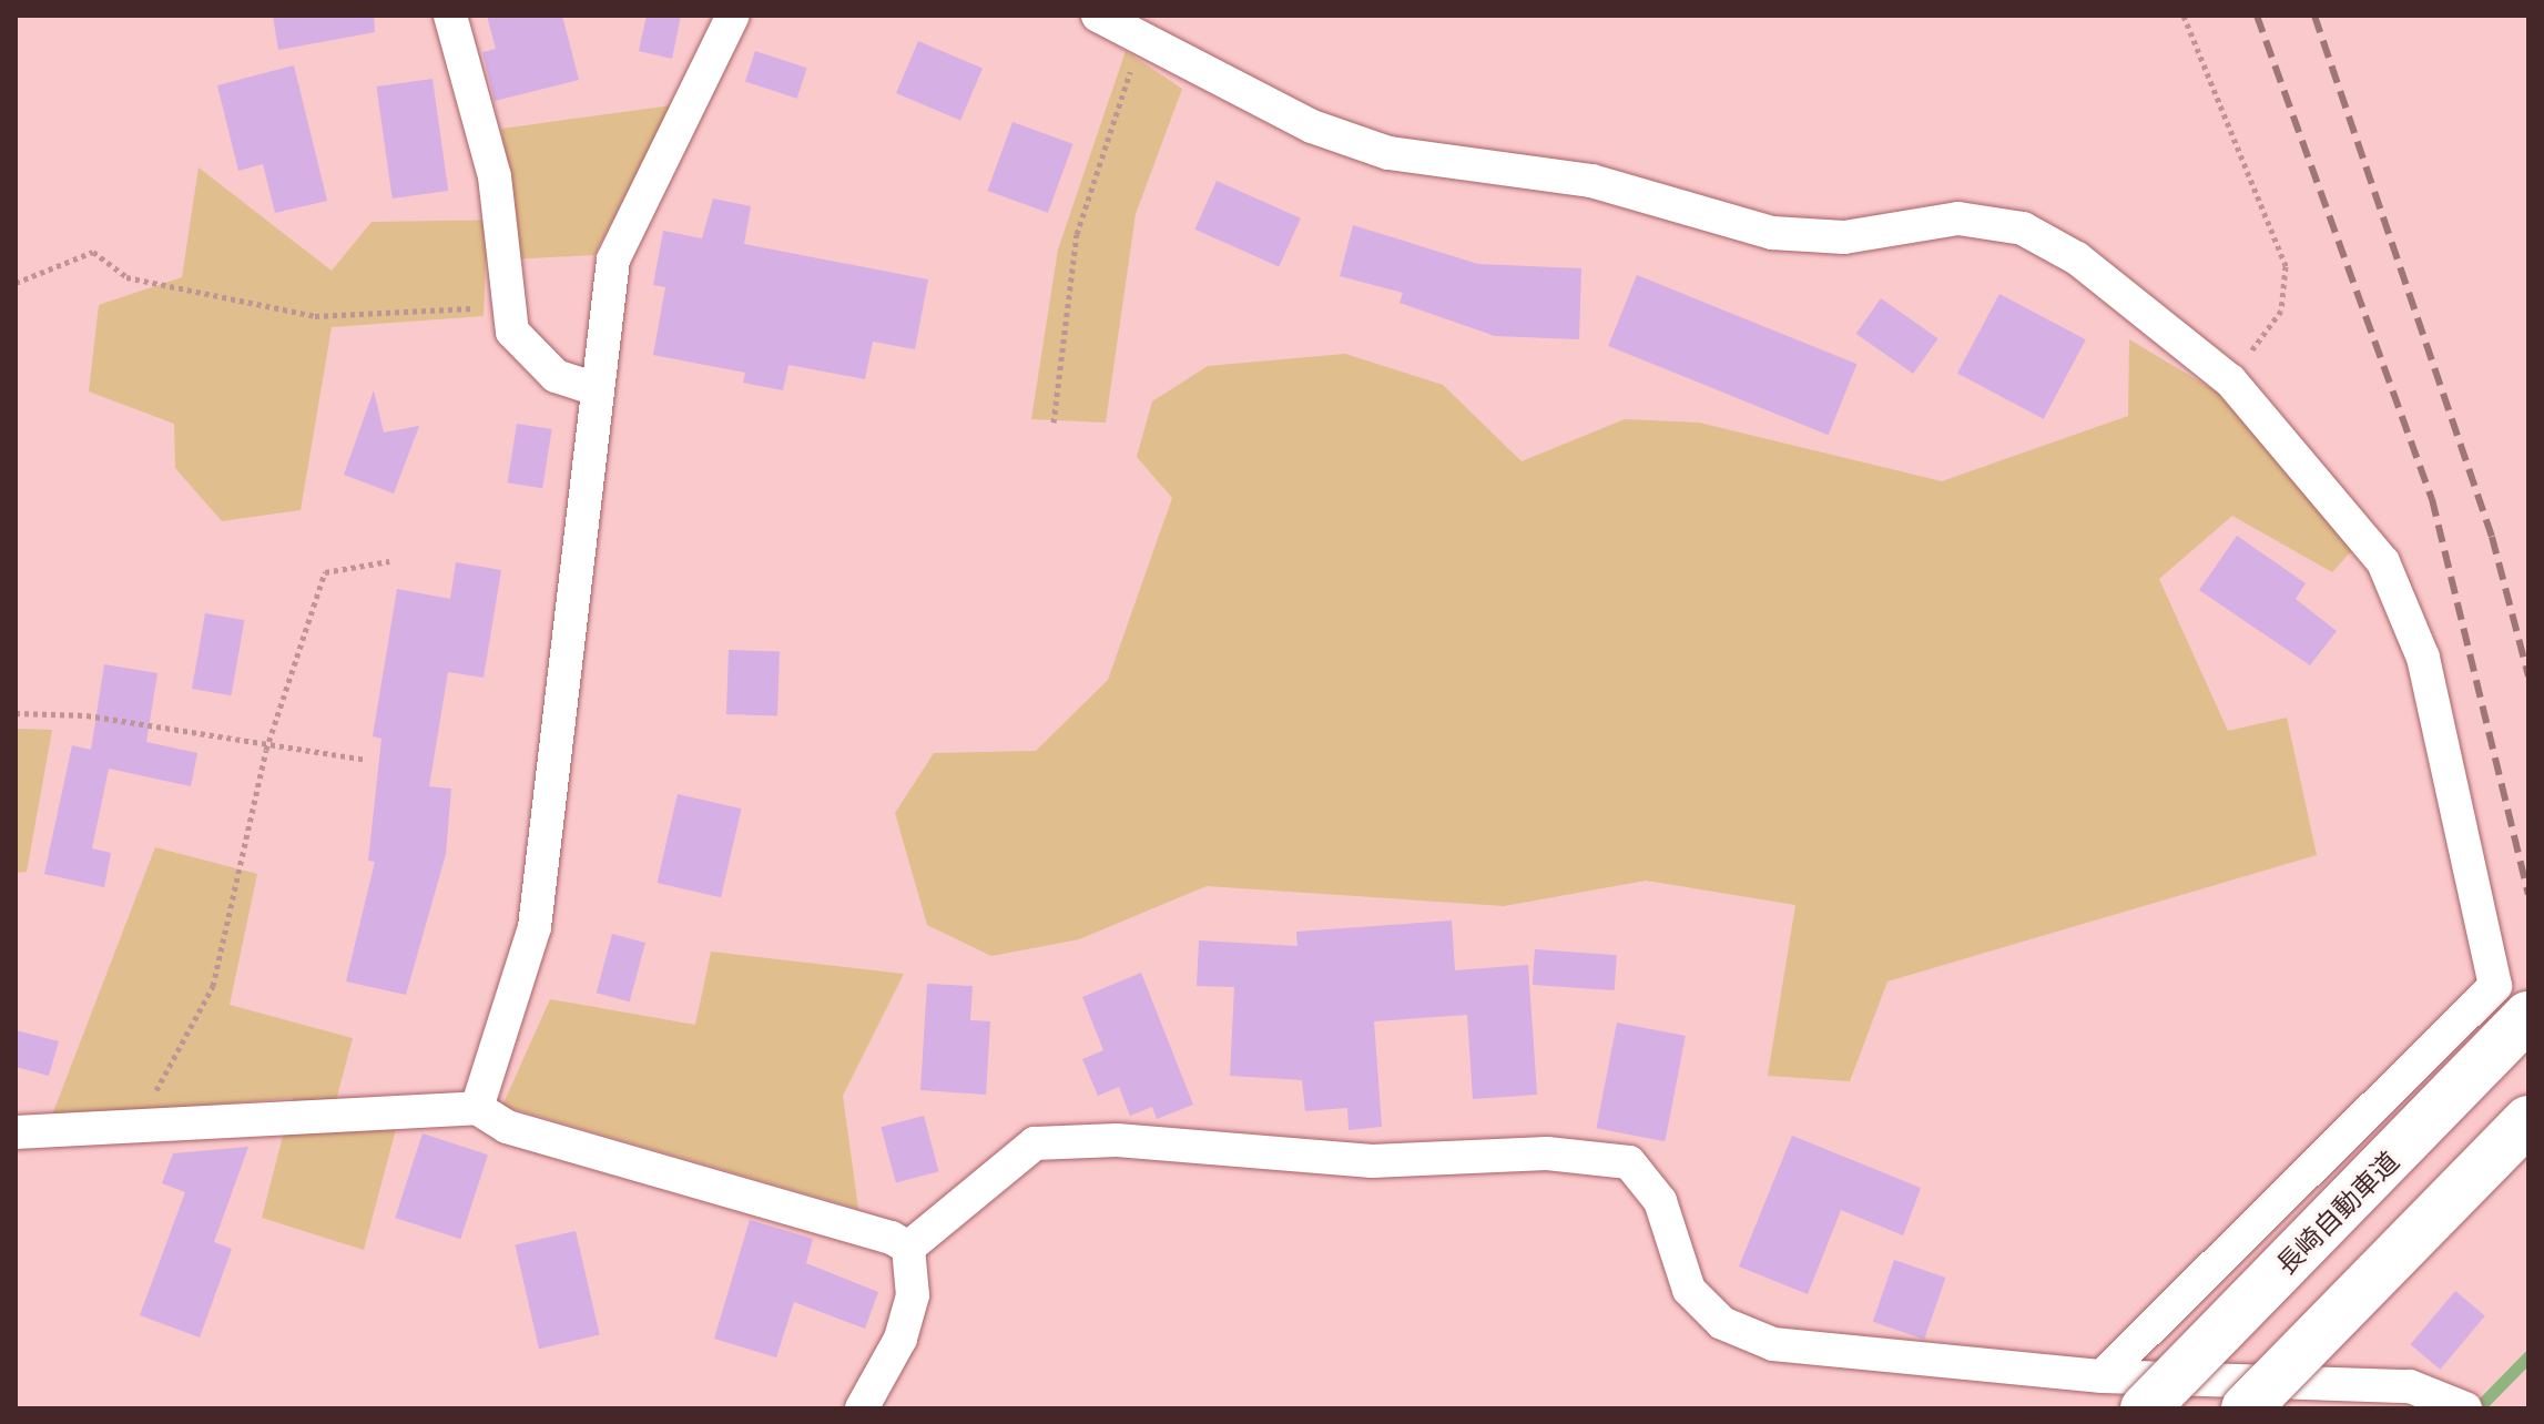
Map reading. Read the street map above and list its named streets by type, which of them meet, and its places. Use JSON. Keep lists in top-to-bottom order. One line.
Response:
{"streets":{"highway":["長崎自動車道"]}}
